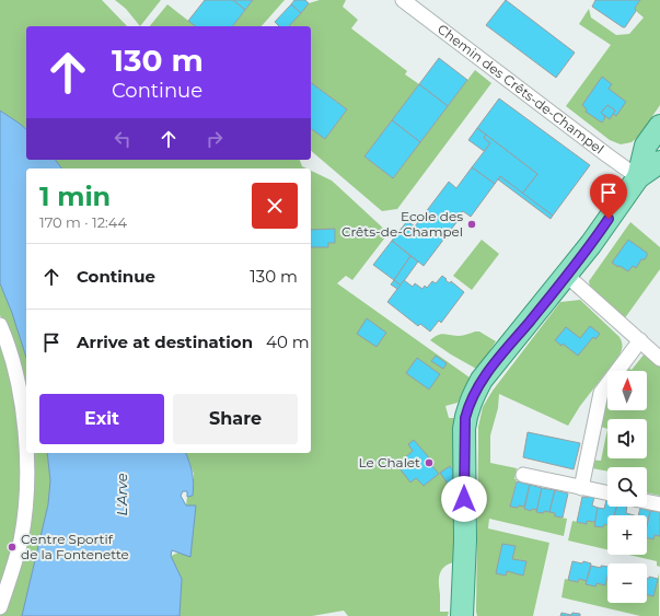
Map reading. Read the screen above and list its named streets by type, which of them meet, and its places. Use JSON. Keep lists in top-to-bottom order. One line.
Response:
{"streets":{"street":["Chemin des Crêts-de-Champel"]},"water":["L'Arve"],"places":["Ecole des Crêts-de-Champel","Le Chalet","Centre Sportif de la Fontenette"],"north":"top","page":{"turn":["130 m","Continue"],"heading":["1 min","170 m · 12:44"],"list":[{"name":"Continue","value":"130 m"},{"name":"Arrive at destination","value":"40 m"}],"map_buttons":["+","−"],"buttons":["Exit","Share"]}}
